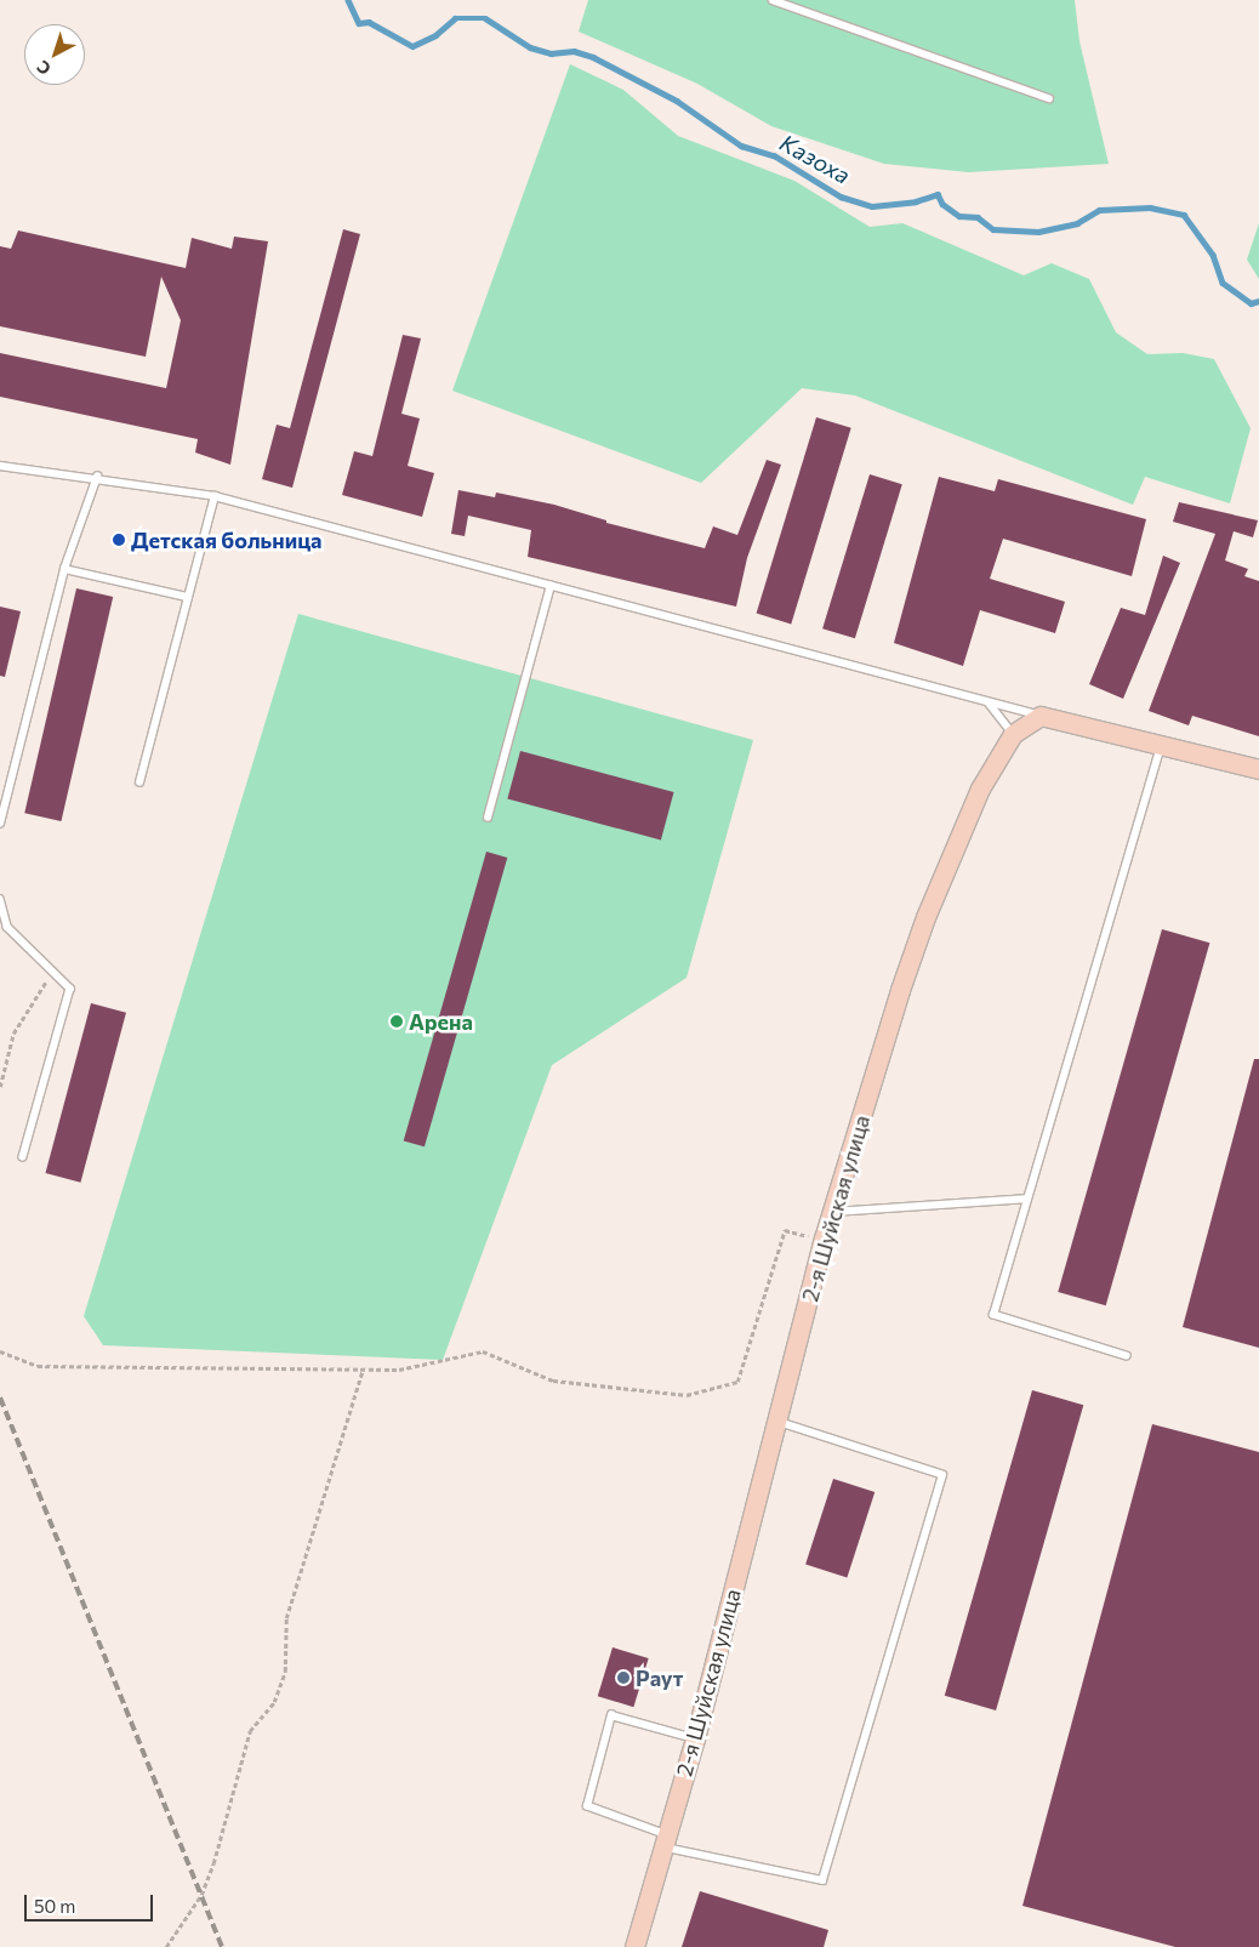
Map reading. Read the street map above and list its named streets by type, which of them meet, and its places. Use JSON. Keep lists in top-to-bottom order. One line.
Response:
{"streets":{"street":["2-я Шуйская улица"]},"water":["Казоха"],"places":["Детская больница","Арена","Раут"],"scale_bar":"50 m","north":"bottom left"}
